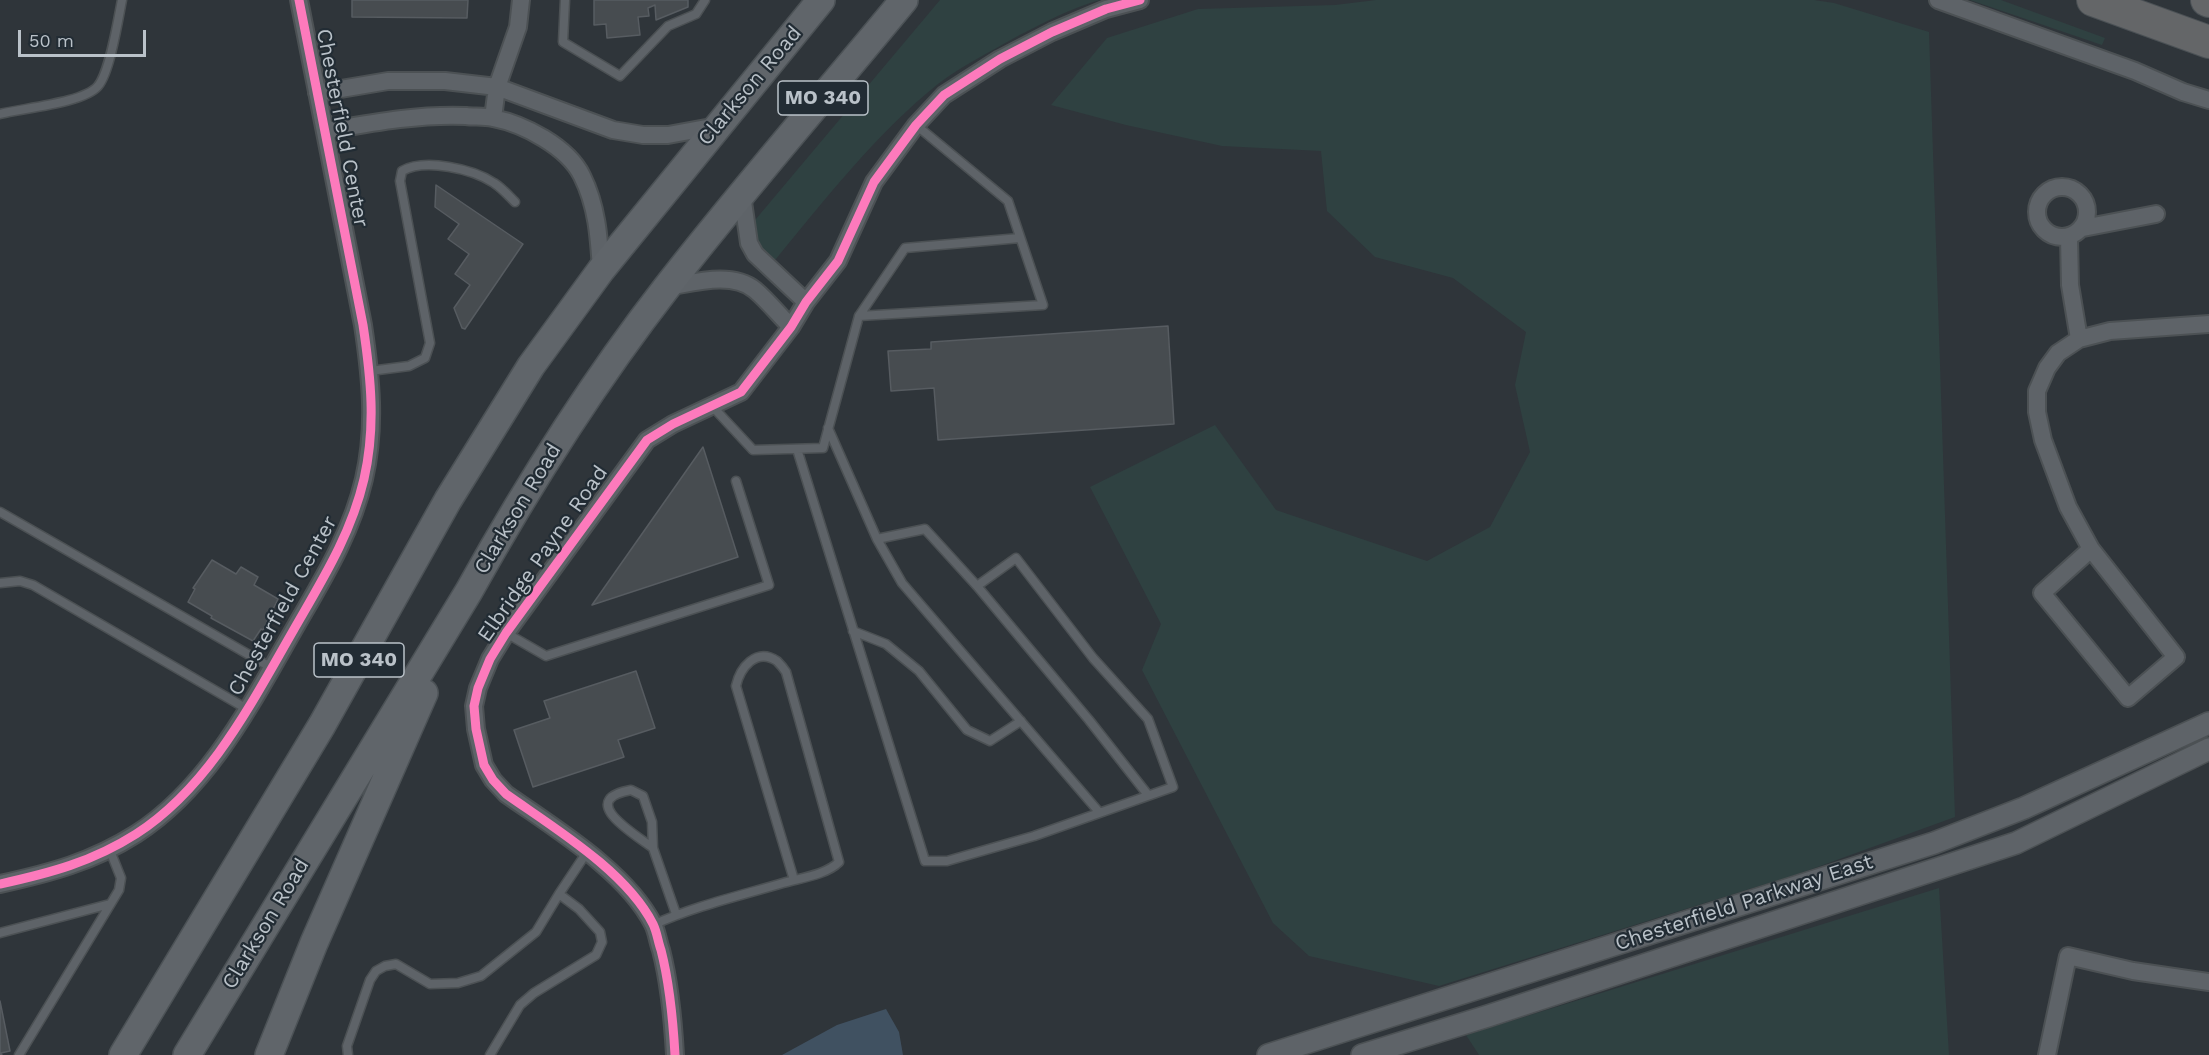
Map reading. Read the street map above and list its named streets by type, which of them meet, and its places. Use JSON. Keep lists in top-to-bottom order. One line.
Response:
{"streets":{"main road":["Clarkson Road","MO 340"],"street":["Chesterfield Center","Elbridge Payne Road","Chesterfield Parkway East"]},"scale_bar":"50 m"}
